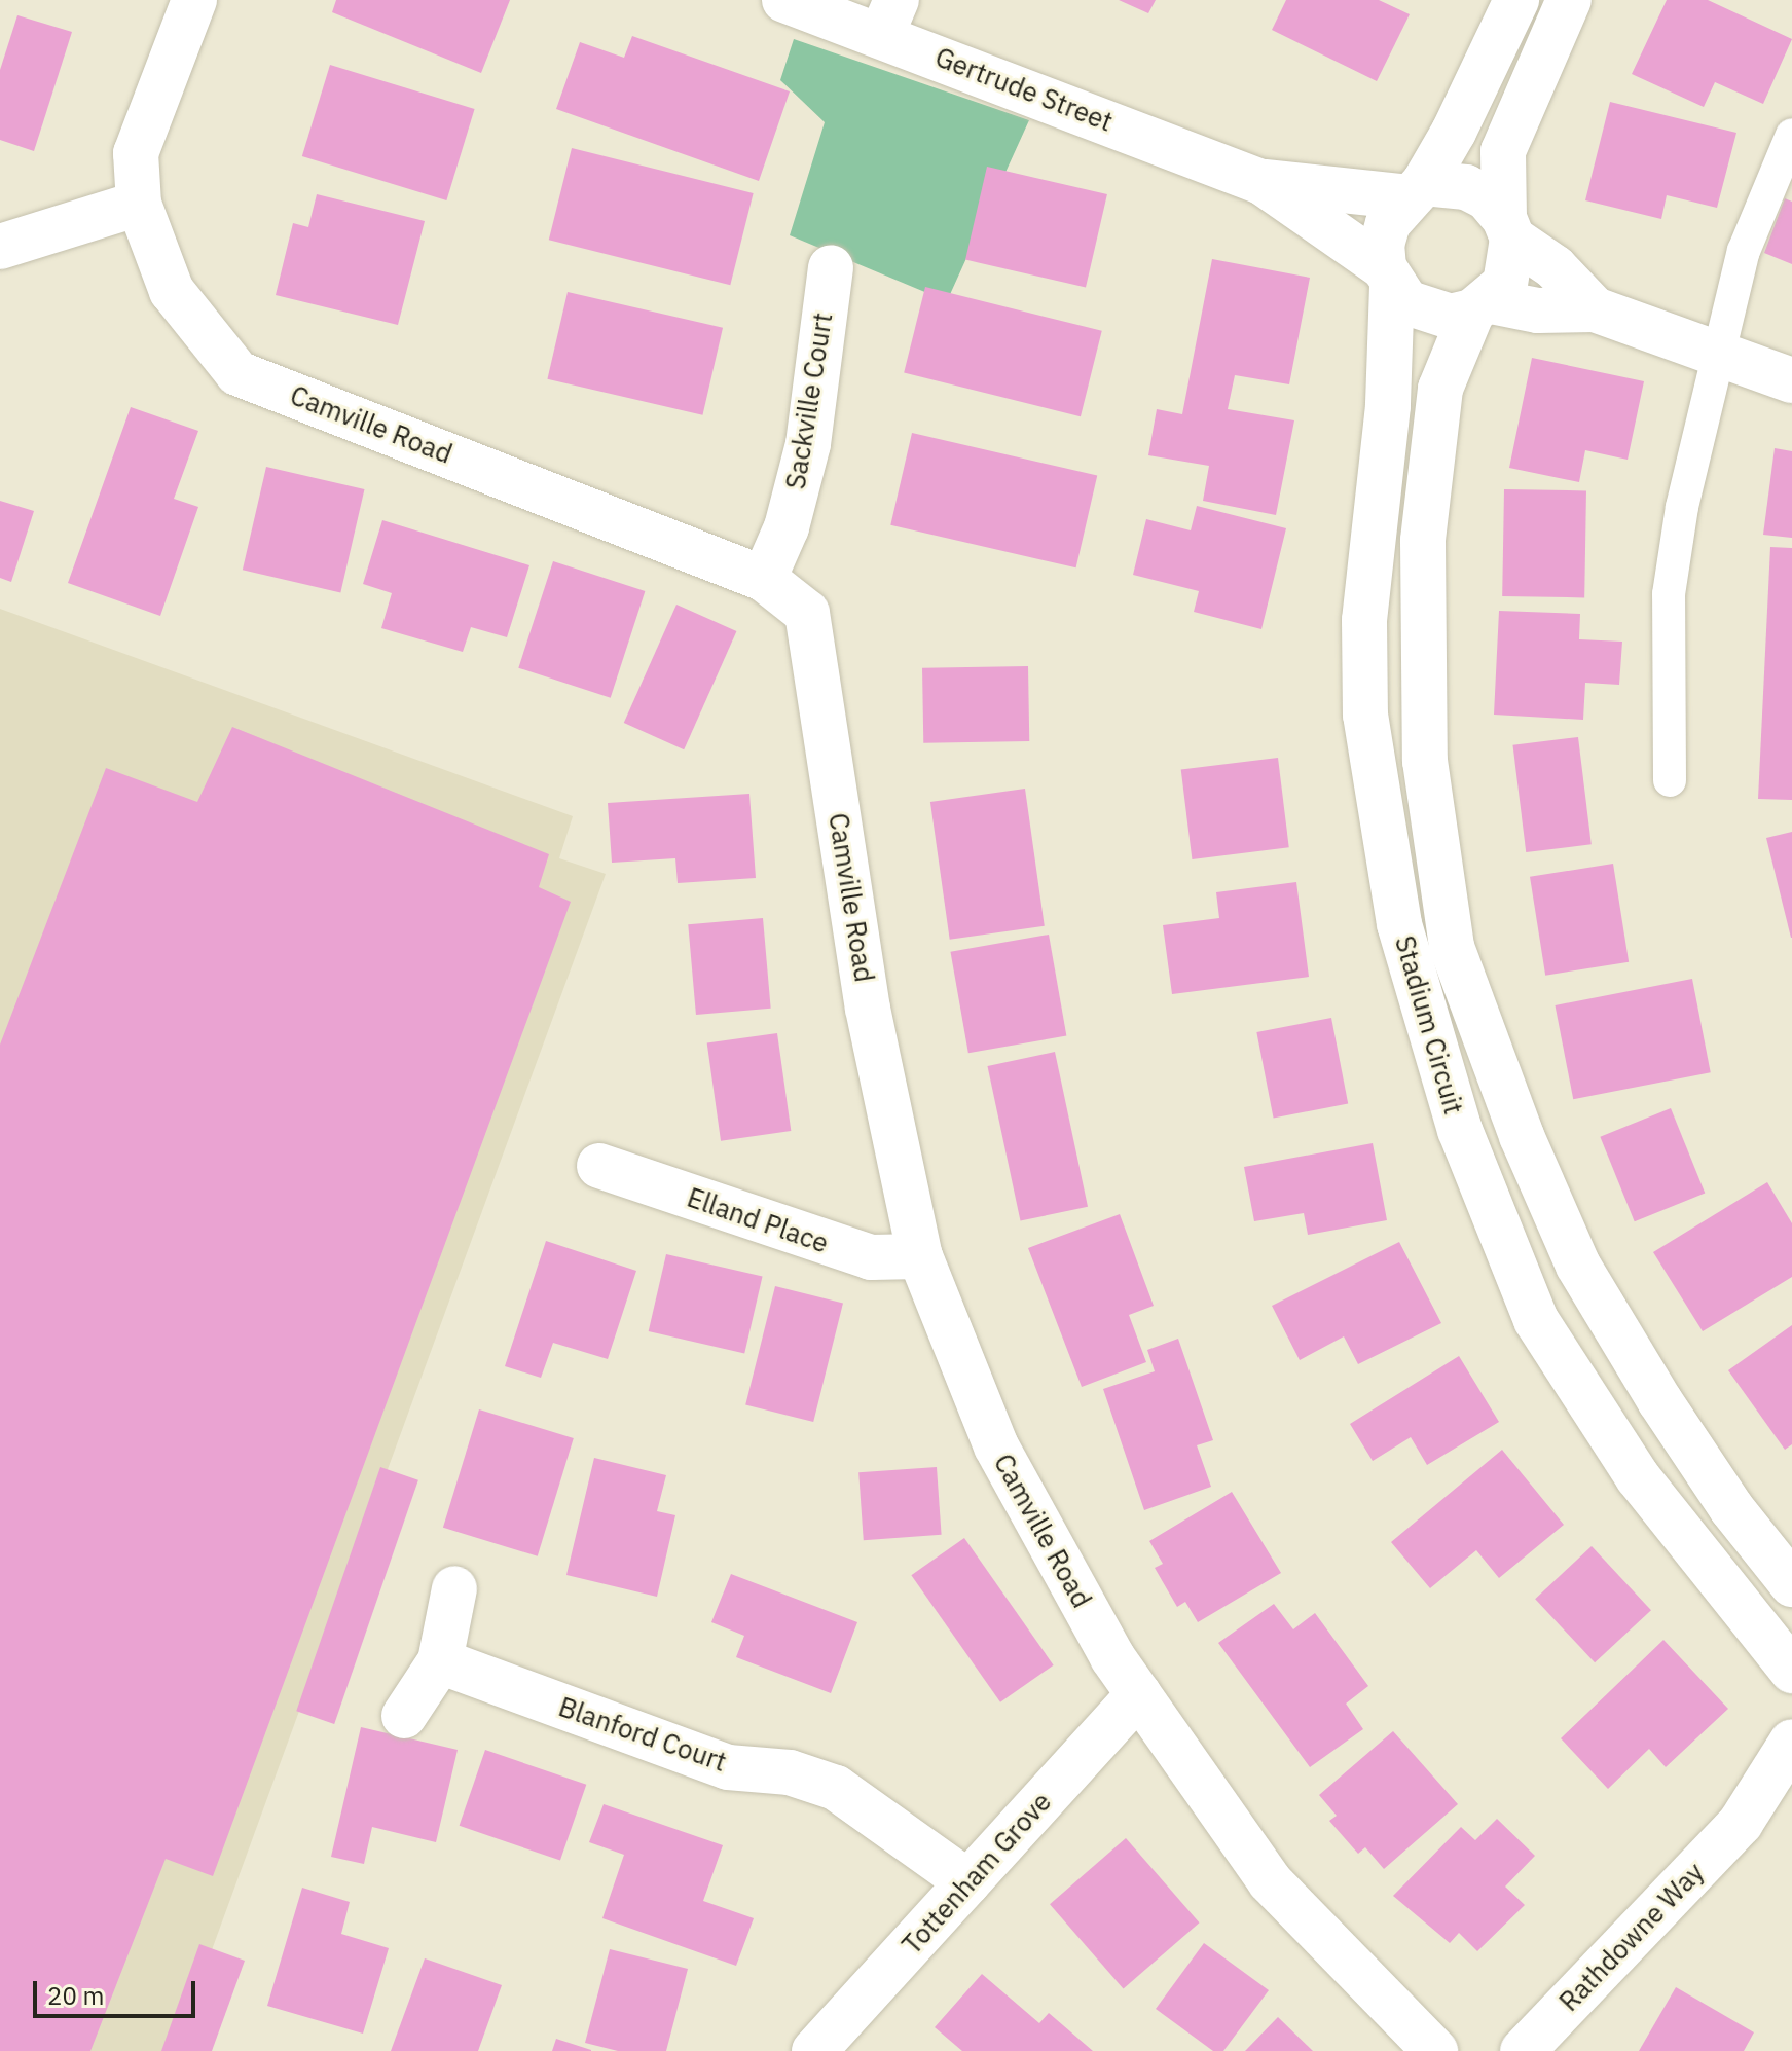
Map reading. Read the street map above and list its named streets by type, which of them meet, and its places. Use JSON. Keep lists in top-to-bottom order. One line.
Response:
{"streets":{"street":["Gertrude Street","Sackville Court","Camville Road","Stadium Circuit","Elland Place","Blanford Court","Tottenham Grove","Rathdowne Way"]},"crossings":[["Gertrude Street","Stadium Circuit"],["Sackville Court","Camville Road"],["Camville Road","Elland Place"],["Camville Road","Tottenham Grove"],["Blanford Court","Tottenham Grove"]],"scale_bar":"20 m"}
